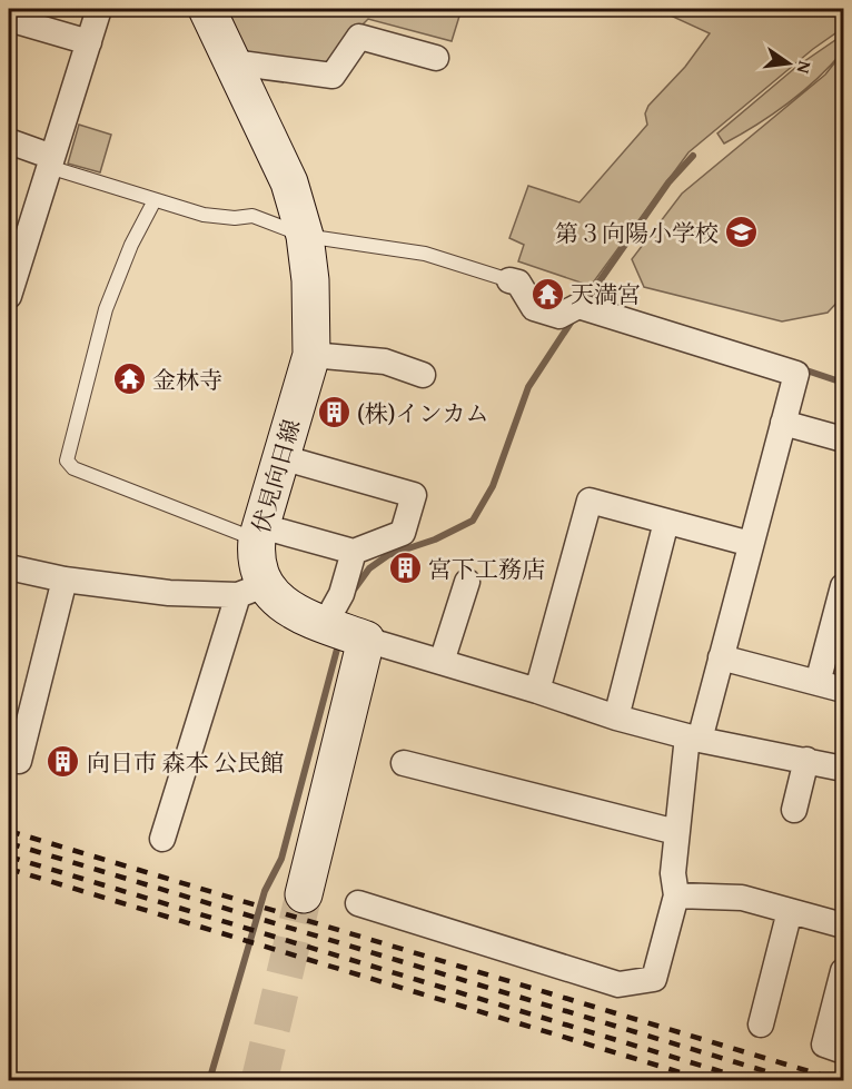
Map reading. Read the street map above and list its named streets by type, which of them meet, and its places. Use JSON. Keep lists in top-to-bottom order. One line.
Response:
{"streets":{"main road":["伏見向日線"]},"places":{"school or university":["第３向陽小学校"],"temple":["天満宮","金林寺"],"building":["(株)インカム","宮下工務店","向日市 森本 公民館"]},"north":"right"}
